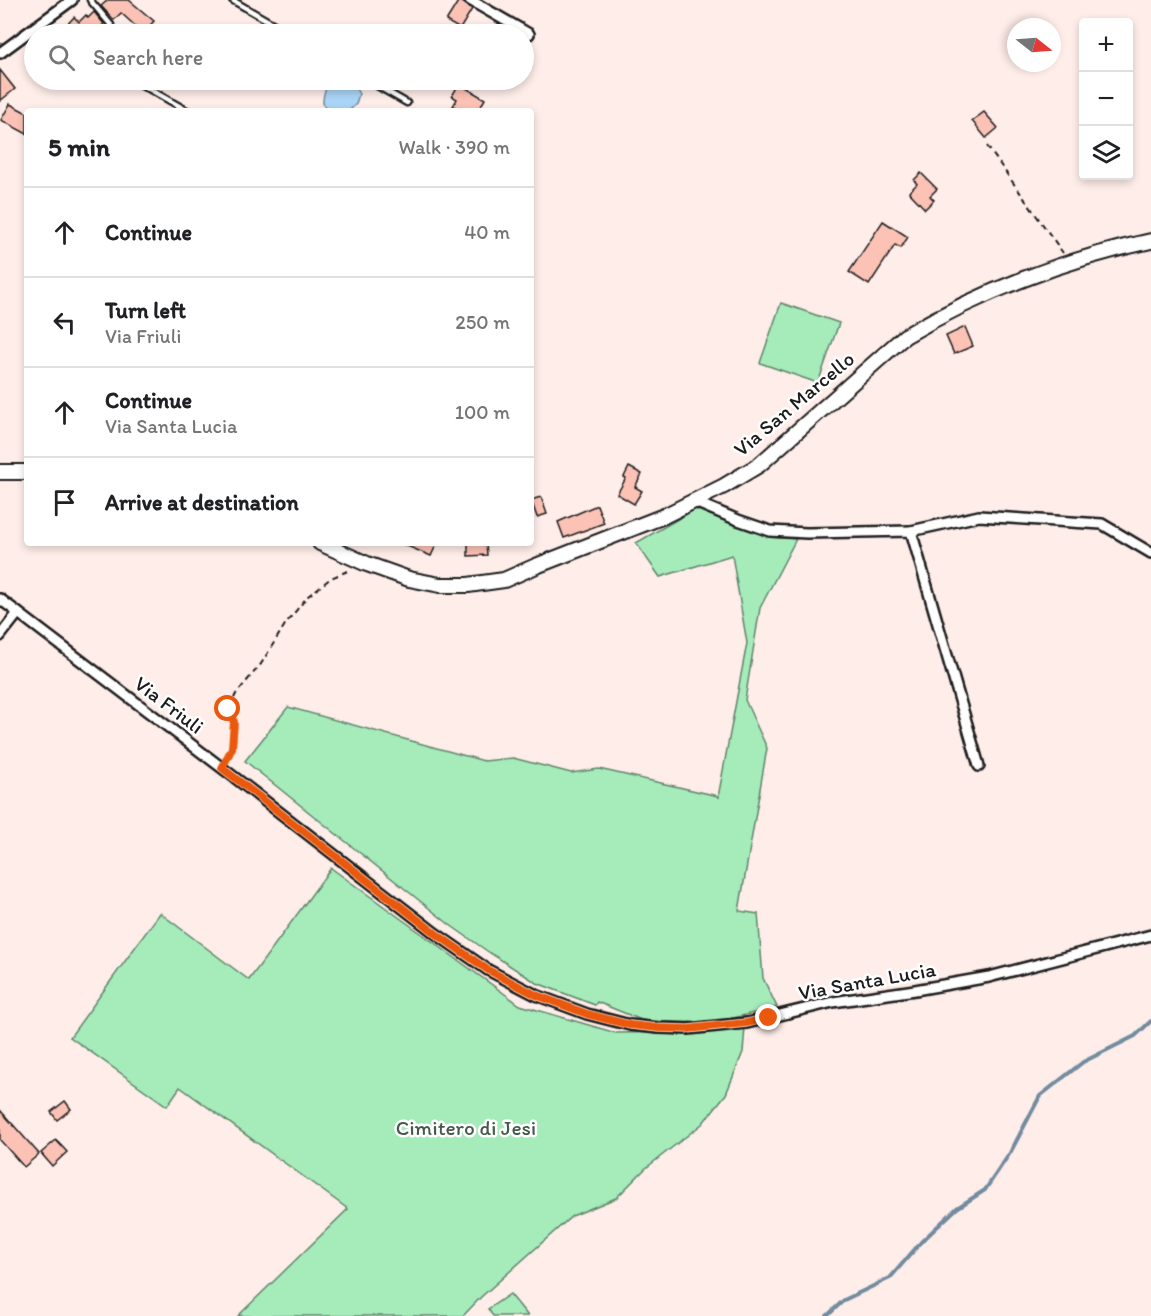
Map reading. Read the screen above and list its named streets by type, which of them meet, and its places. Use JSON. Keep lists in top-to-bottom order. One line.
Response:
{"streets":{"main road":["Via San Marcello"],"street":["Via Friuli","Via Santa Lucia"]},"crossings":[["Via Friuli","Via Santa Lucia"]],"parks":["Cimitero di Jesi"],"north":"right","page":{"map_buttons":["+","−"],"search":"Search here","heading":["5 min","Walk · 390 m"],"list":[["Continue","40 m"],["Turn left","Via Friuli","250 m"],["Continue","Via Santa Lucia","100 m"],"Arrive at destination"]}}
